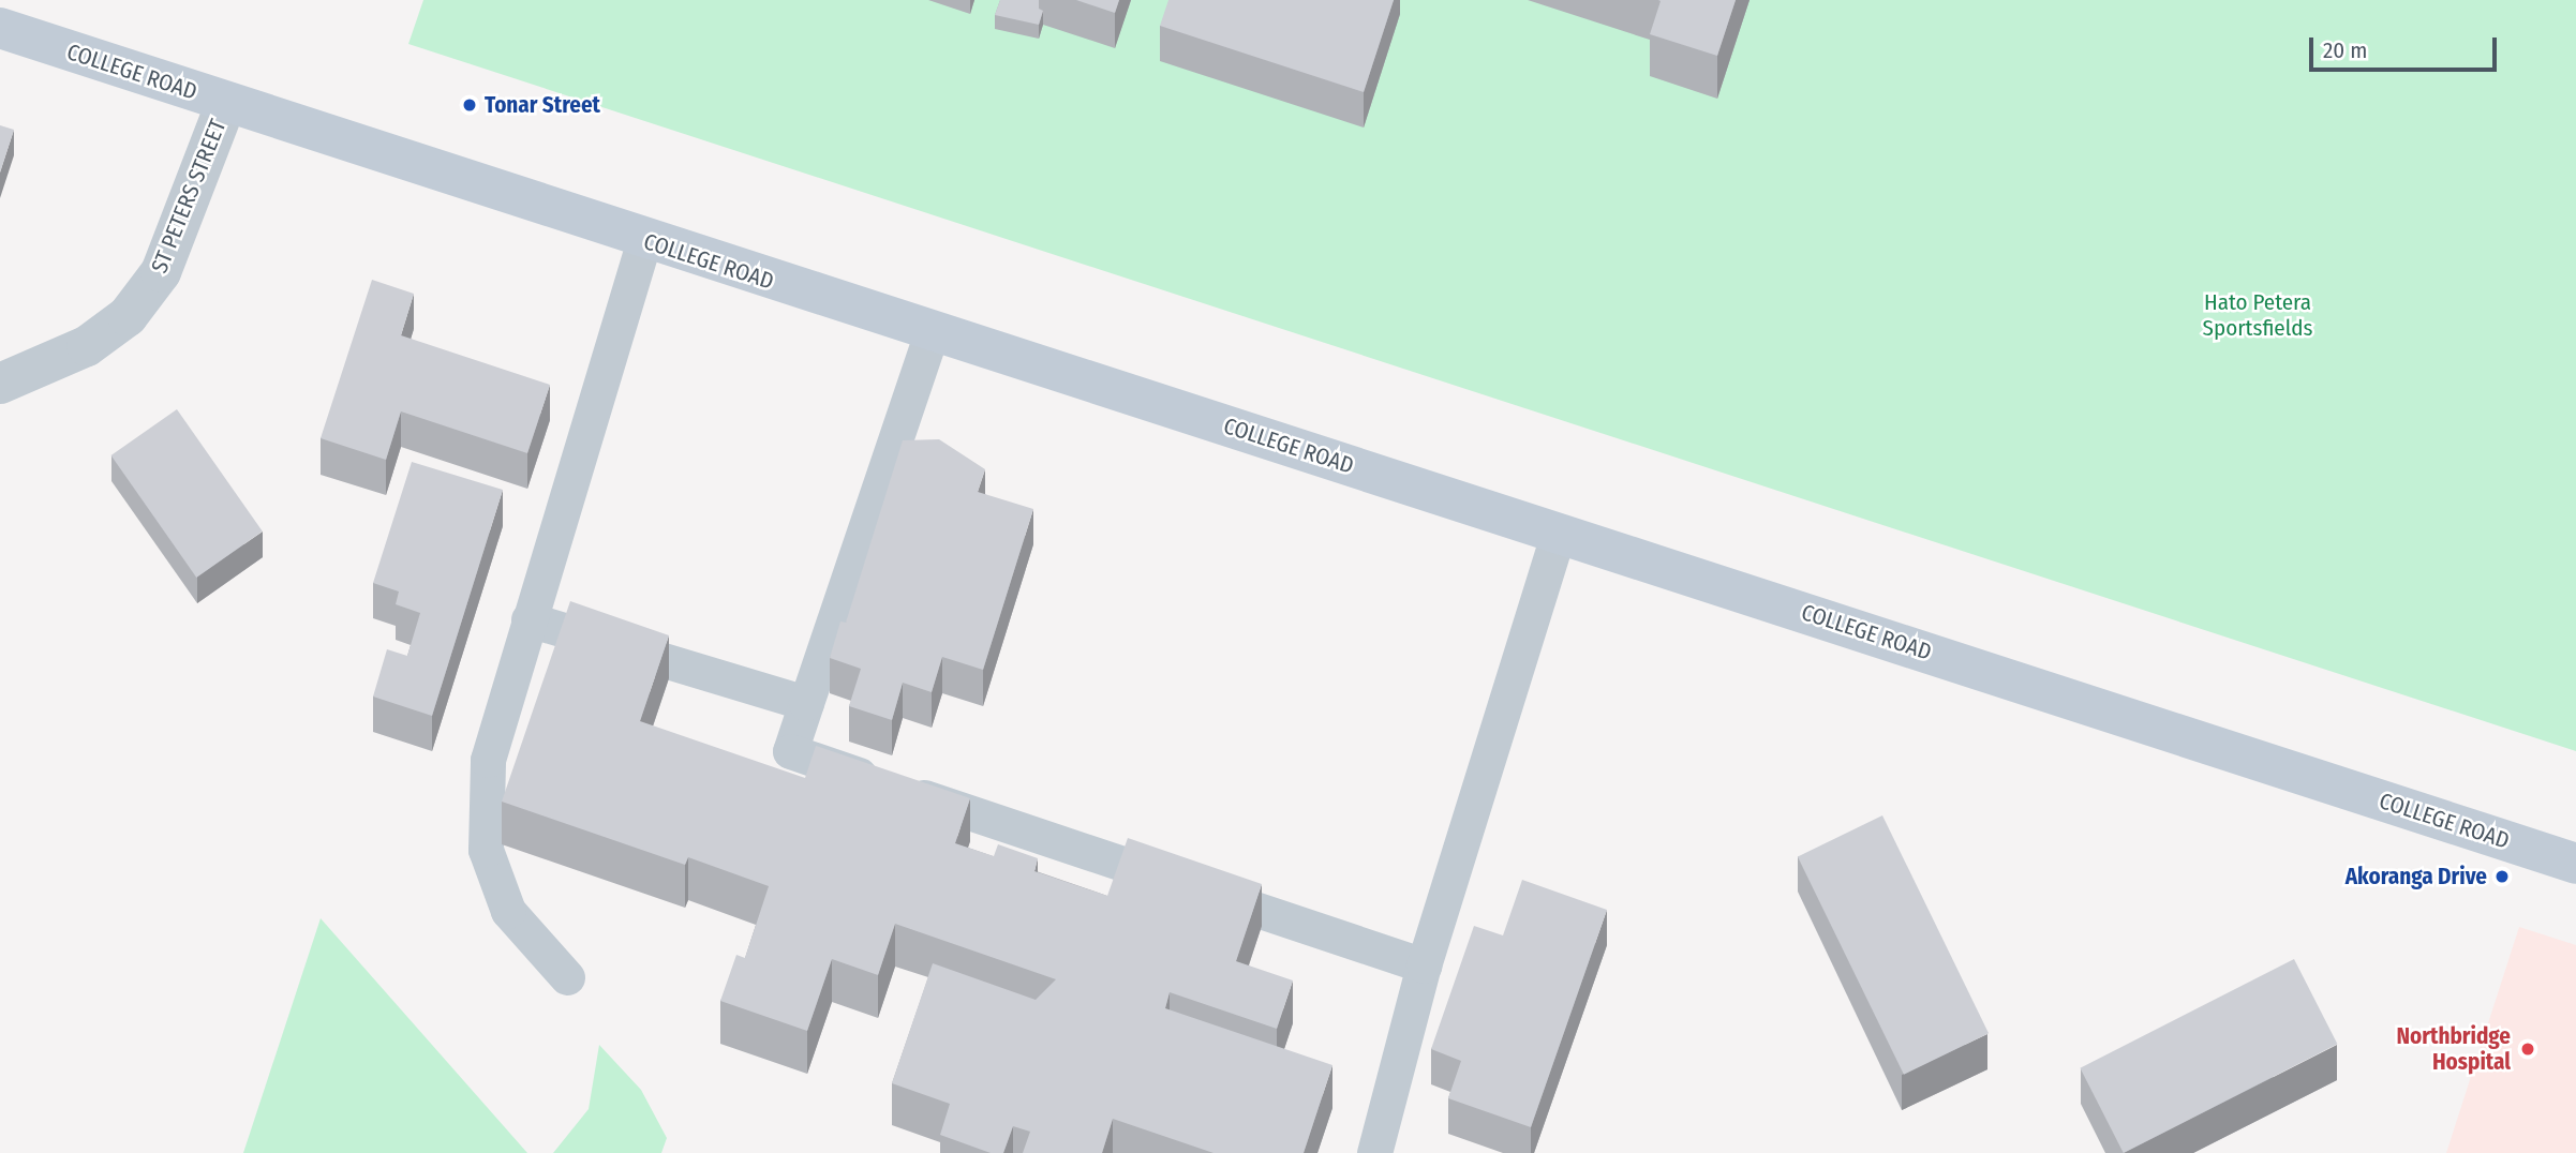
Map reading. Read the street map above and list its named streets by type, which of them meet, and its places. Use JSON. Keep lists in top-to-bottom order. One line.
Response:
{"streets":{"main road":["COLLEGE ROAD"],"street":["ST PETERS STREET"]},"crossings":[["COLLEGE ROAD","ST PETERS STREET"]],"parks":["Hato Petera Sportsfields"],"places":["Tonar Street","Akoranga Drive","Northbridge Hospital"],"scale_bar":"20 m"}
